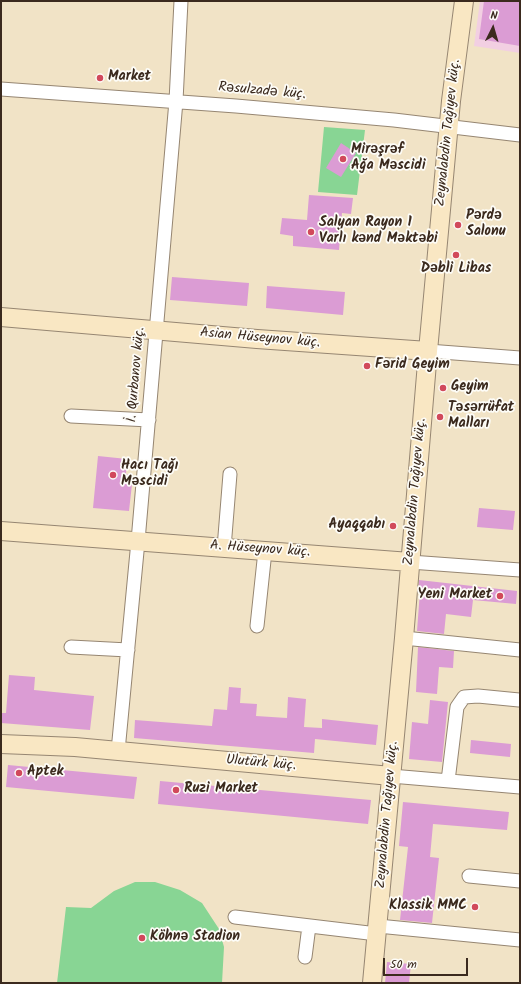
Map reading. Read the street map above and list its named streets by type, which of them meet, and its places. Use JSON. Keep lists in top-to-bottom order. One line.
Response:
{"streets":{"street":["Rəsulzadə küç.","Zeynalabdin Tağıyev küç.","Asian Hüseynov küç.","İ. Qurbanov küç.","A. Hüseynov küç.","Ulutürk küç."]},"crossings":[["Rəsulzadə küç.","Zeynalabdin Tağıyev küç."],["Rəsulzadə küç.","İ. Qurbanov küç."],["Zeynalabdin Tağıyev küç.","Asian Hüseynov küç."],["Zeynalabdin Tağıyev küç.","A. Hüseynov küç."],["Zeynalabdin Tağıyev küç.","Ulutürk küç."],["Asian Hüseynov küç.","İ. Qurbanov küç."],["İ. Qurbanov küç.","A. Hüseynov küç."],["İ. Qurbanov küç.","Ulutürk küç."]],"places":["Market","Mirəşrəf Ağa Məscidi","Pərdə Salonu","Salyan Rayon 1 Varlı kənd Məktəbi","Dəbli Libas","Fərid Geyim","Geyim","Təsərrüfat Malları","Hacı Tağı Məscidi","Ayaqqabı","Yeni Market","Aptek","Ruzi Market","Klassik MMC","Köhnə Stadion"],"scale_bar":"50 m","north":"top"}
